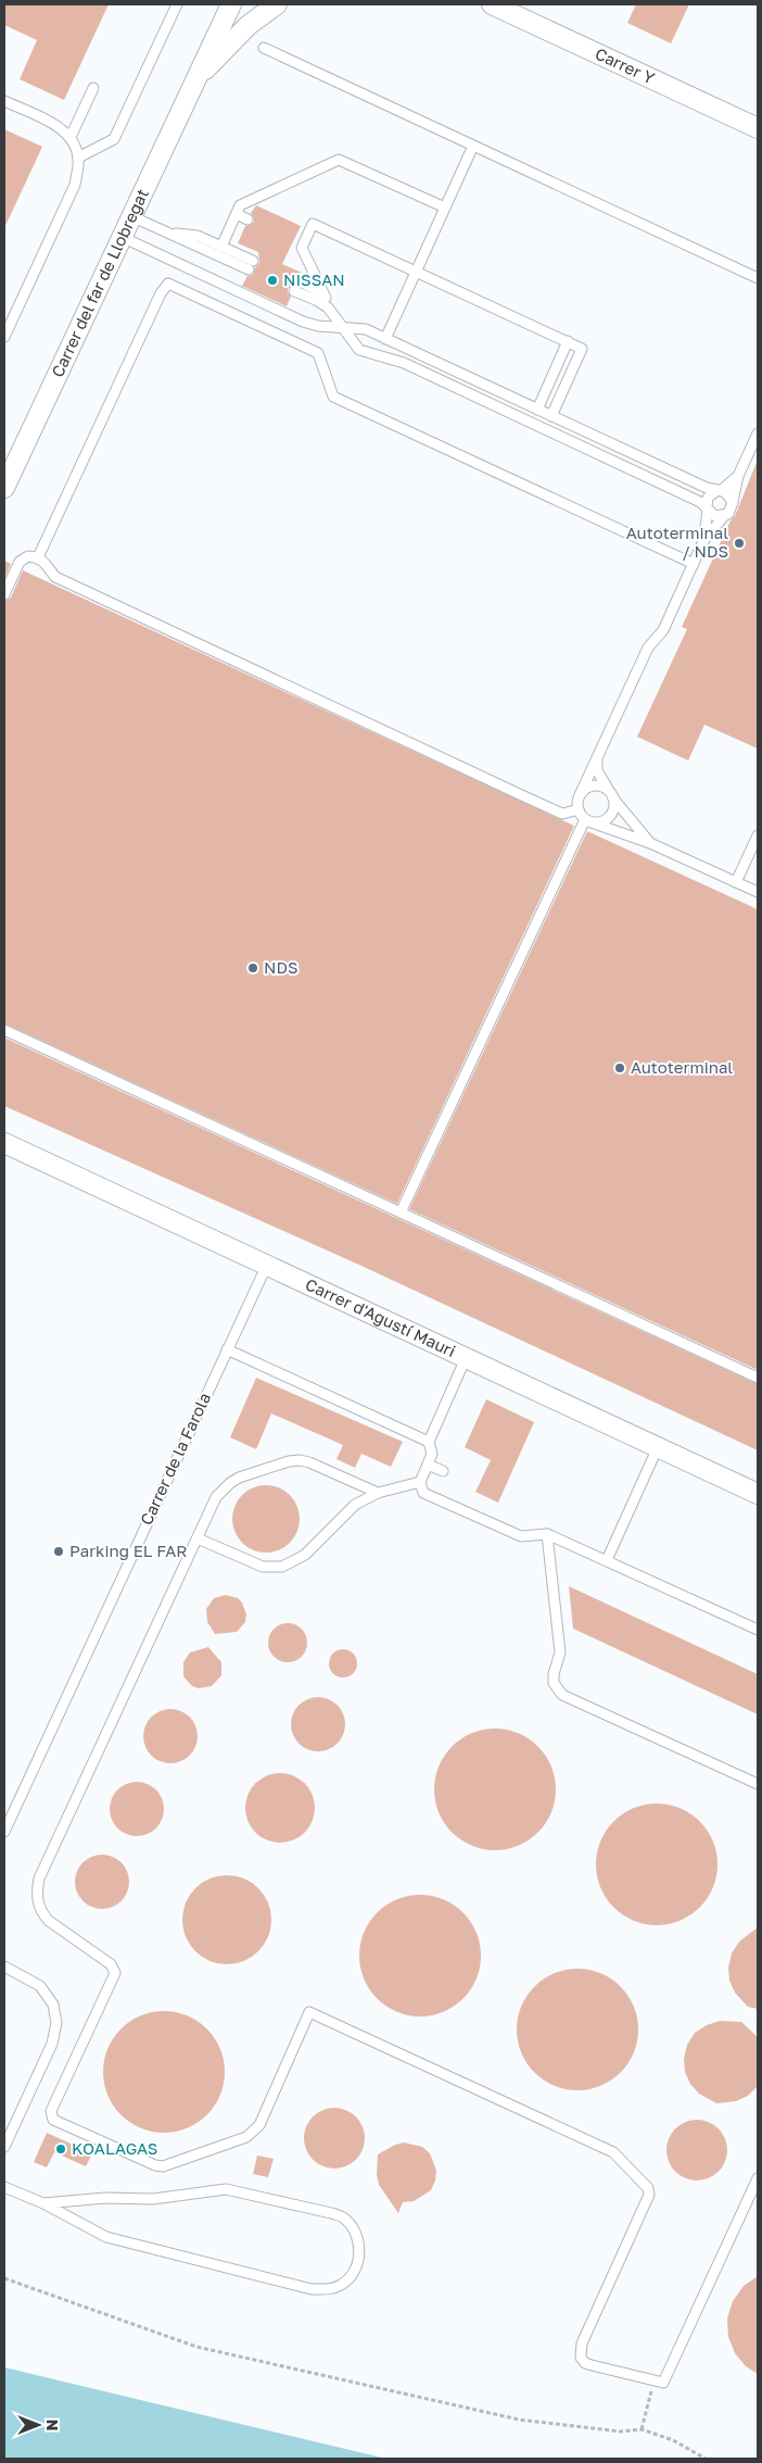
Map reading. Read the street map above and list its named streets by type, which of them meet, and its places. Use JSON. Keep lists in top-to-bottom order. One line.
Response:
{"streets":{"street":["Carrer Y","Carrer del far de Llobregat","Carrer d'Agustí Mauri"],"lane":["Carrer de la Farola"]},"crossings":[["Carrer d'Agustí Mauri","Carrer de la Farola"]],"places":["NISSAN","Autoterminal / NDS","NDS","Autoterminal","Parking EL FAR","KOALAGAS"],"north":"right"}
